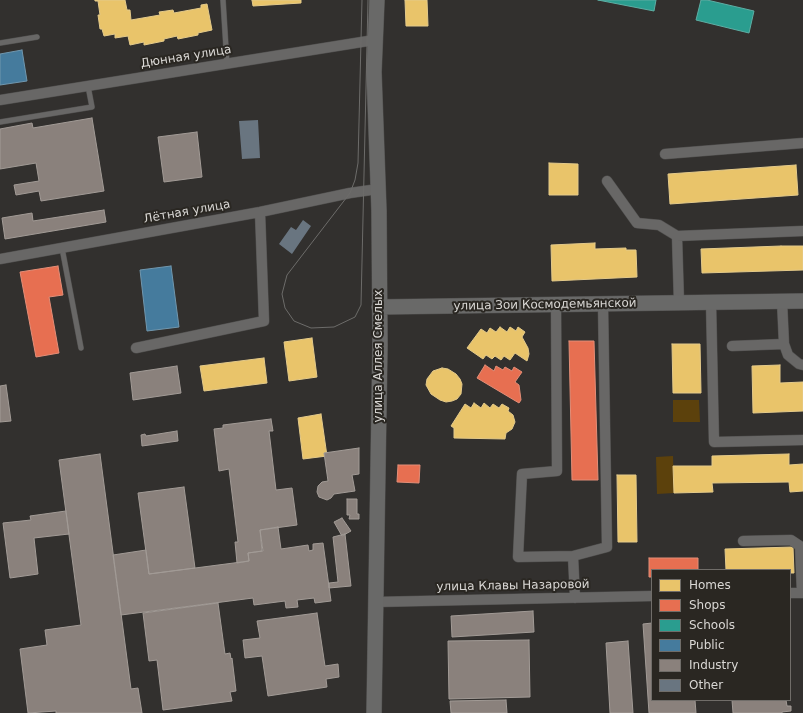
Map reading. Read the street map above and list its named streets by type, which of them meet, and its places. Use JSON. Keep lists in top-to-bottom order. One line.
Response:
{"streets":{"main road":["улица Зои Космодемьянской","улица Аллея Смелых"],"street":["Дюнная улица","Лётная улица","улица Клавы Назаровой"]},"crossings":[["Дюнная улица","улица Аллея Смелых"],["Лётная улица","улица Аллея Смелых"],["улица Зои Космодемьянской","улица Аллея Смелых"],["улица Аллея Смелых","улица Клавы Назаровой"]],"legend":["Homes","Shops","Schools","Public","Industry","Other"]}
